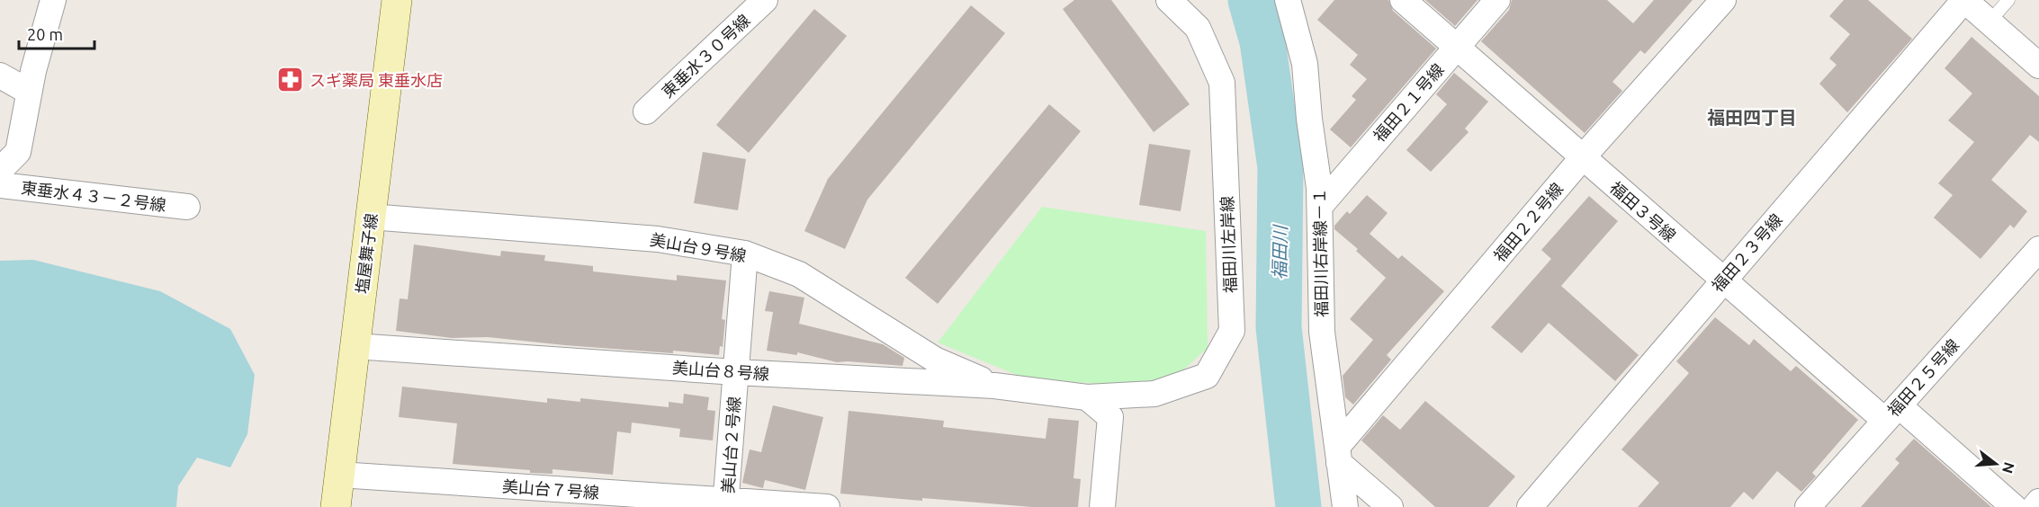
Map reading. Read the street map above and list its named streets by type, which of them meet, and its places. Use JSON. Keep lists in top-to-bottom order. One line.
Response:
{"streets":{"street":["東垂水３０号線","福田２１号線","東垂水４３－２号線","福田３号線","福田２２号線","福田川左岸線","美山台９号線","福田川右岸線－１","福田２３号線","塩屋舞子線","美山台８号線","福田２５号線","美山台２号線","美山台７号線"]},"crossings":[["福田２１号線","福田３号線"],["福田２１号線","福田川右岸線－１"],["福田３号線","福田２２号線"],["福田３号線","福田２３号線"],["福田３号線","福田２５号線"],["福田２２号線","福田川右岸線－１"],["福田川左岸線","美山台８号線"],["美山台９号線","塩屋舞子線"],["美山台９号線","美山台８号線"],["美山台９号線","美山台２号線"],["塩屋舞子線","美山台８号線"],["塩屋舞子線","美山台７号線"],["美山台８号線","美山台２号線"],["美山台２号線","美山台７号線"]],"districts":["福田四丁目"],"water":["福田川"],"places":{"pharmacy":["スギ薬局 東垂水店"]},"scale_bar":"20 m","north":"right"}
